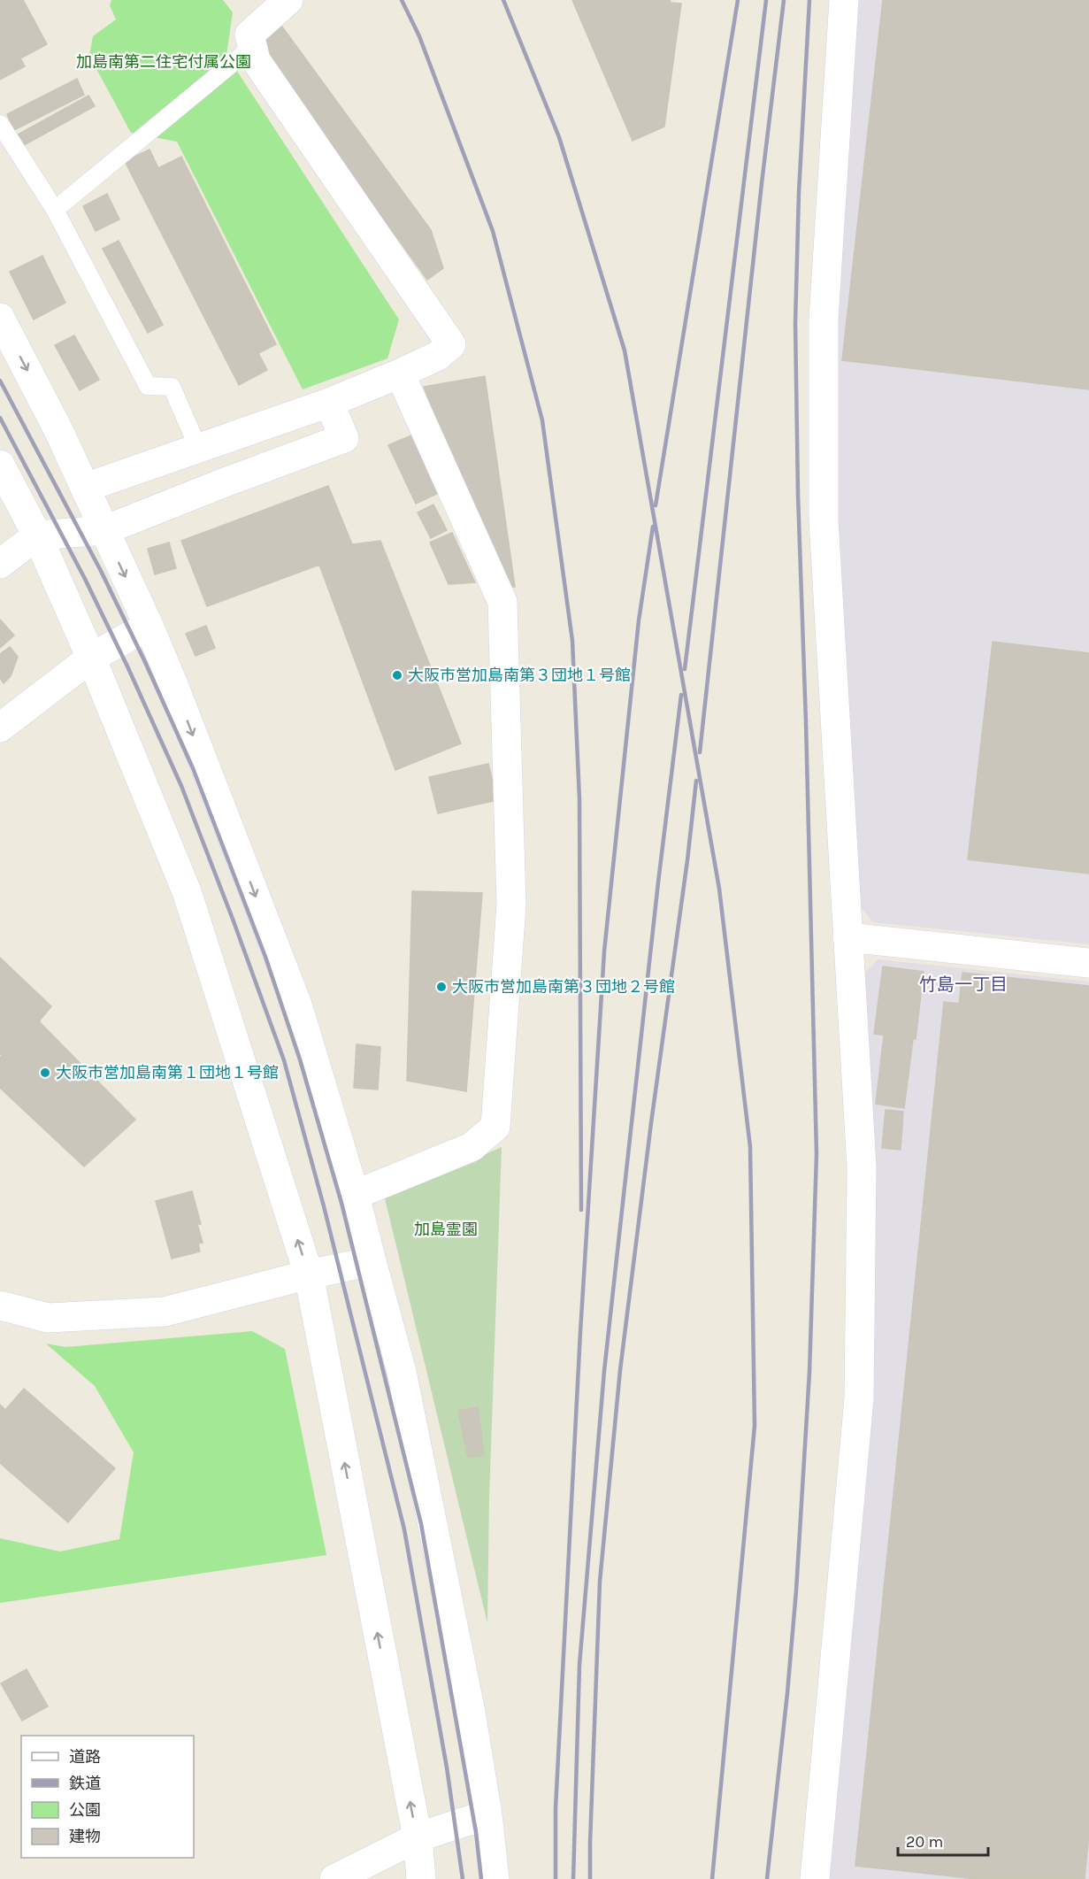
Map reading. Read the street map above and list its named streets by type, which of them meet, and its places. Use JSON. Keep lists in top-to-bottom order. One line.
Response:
{"districts":["竹島一丁目"],"parks":["加島南第二住宅付属公園","加島霊園"],"places":["大阪市営加島南第３団地１号館","大阪市営加島南第３団地２号館","大阪市営加島南第１団地１号館"],"legend":["道路","鉄道","公園","建物"],"scale_bar":"20 m"}
